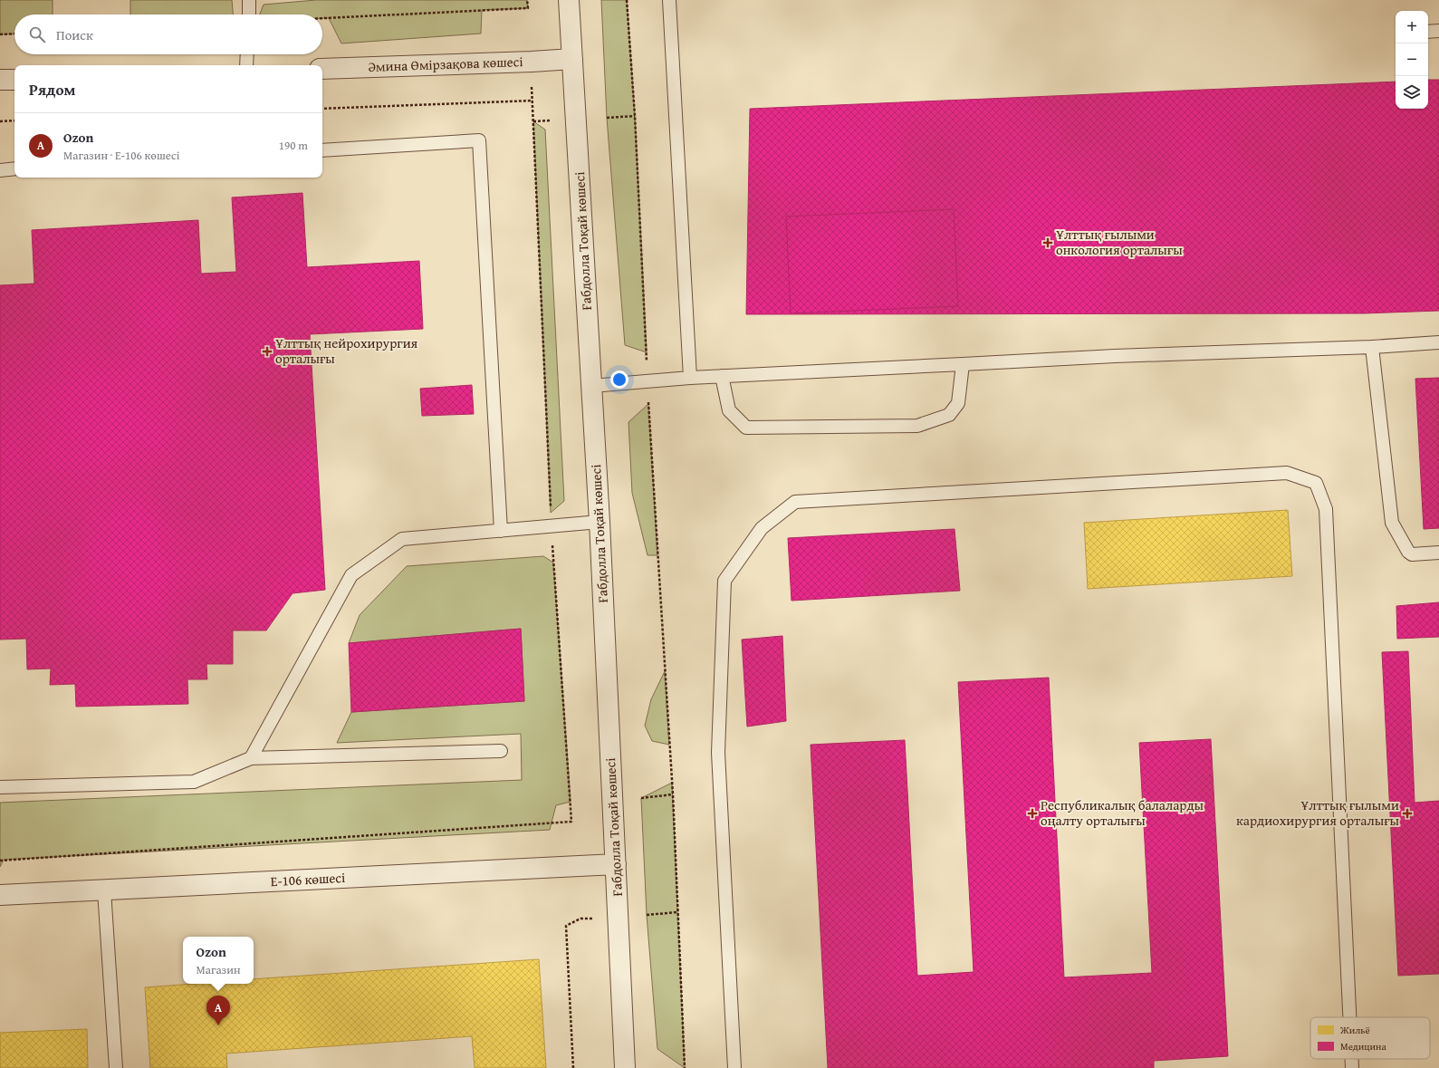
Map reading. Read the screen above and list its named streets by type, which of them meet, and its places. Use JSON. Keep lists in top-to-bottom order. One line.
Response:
{"streets":{"street":["Әмина Өмірзақова көшесі","Ғабдолла Тоқай көшесі","Е-106 көшесі"]},"crossings":[["Әмина Өмірзақова көшесі","Ғабдолла Тоқай көшесі"],["Ғабдолла Тоқай көшесі","Е-106 көшесі"]],"places":{"health":["Ұлттық ғылыми онкология орталығы","Ұлттық нейрохирургия орталығы","Республикалық балаларды оңалту орталығы","Ұлттық ғылыми кардиохирургия орталығы"]},"legend":["Жильё","Медицина"],"page":{"map_buttons":["+","−"],"search":"Поиск","heading":"Рядом","list":[{"mark":"A","name":"Ozon","note":"Магазин · Е-106 көшесі","value":"190 m"}],"popup":["Ozon","Магазин"],"pins":"A"}}
